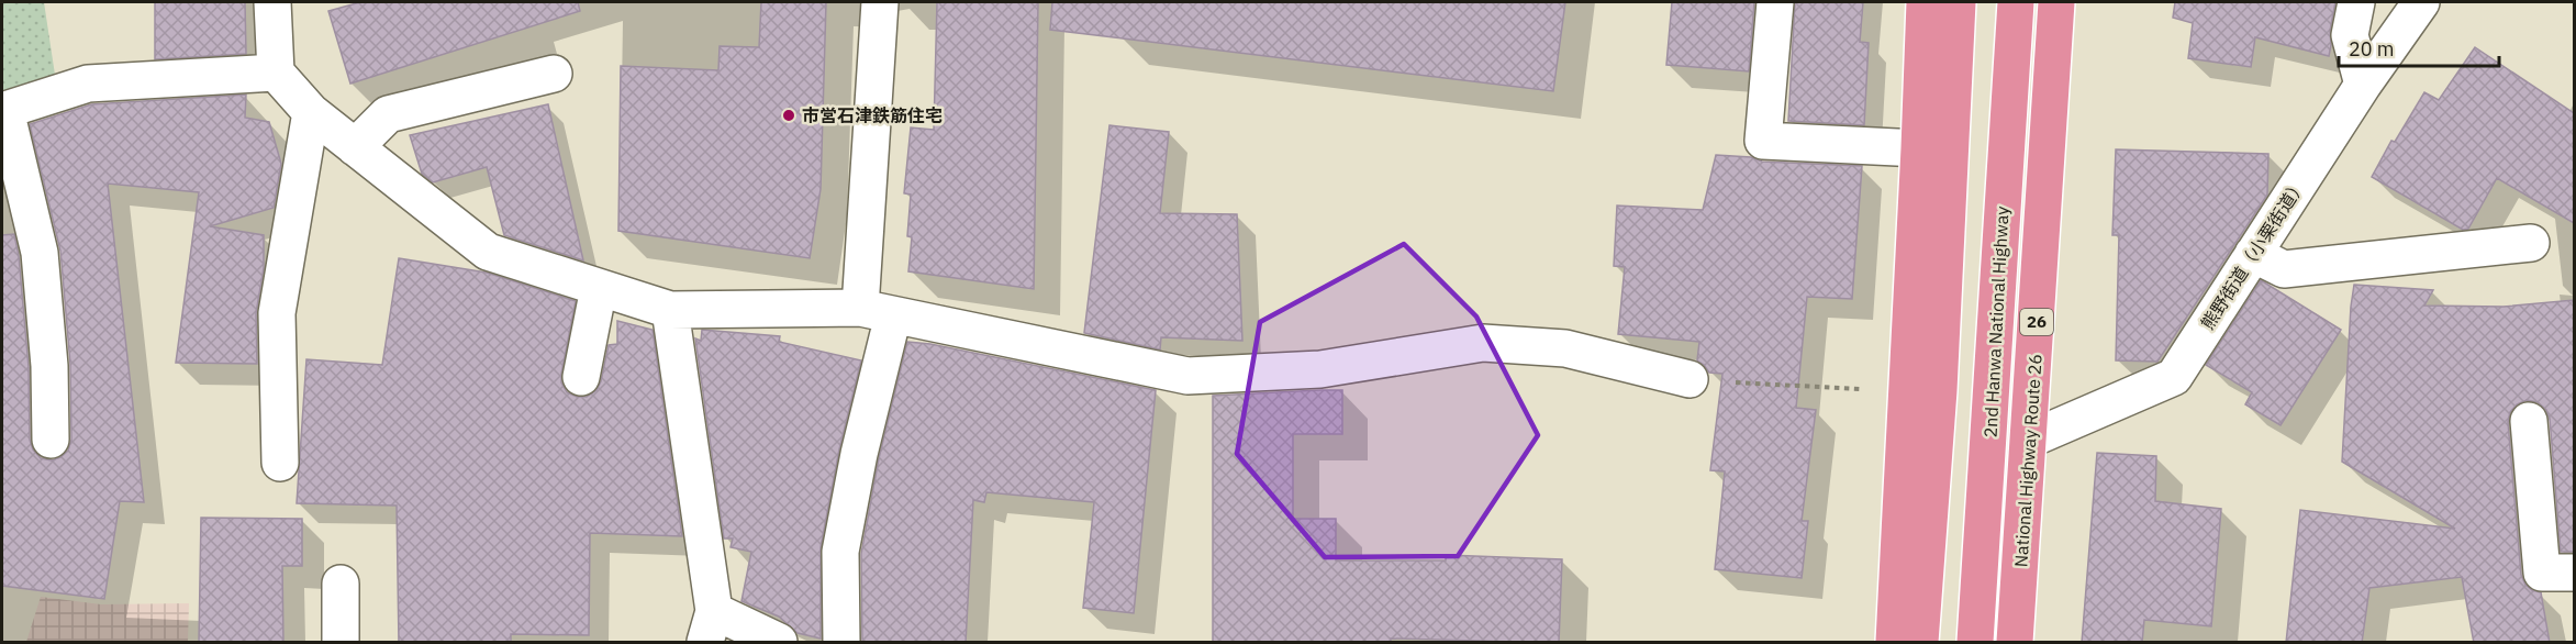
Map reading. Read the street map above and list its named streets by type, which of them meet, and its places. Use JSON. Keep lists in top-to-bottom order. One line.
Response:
{"streets":{"highway":["2nd Hanwa National Highway","26","National Highway Route 26"],"street":["熊野街道（小栗街道）"]},"crossings":[["熊野街道（小栗街道）","National Highway Route 26"]],"places":["市営石津鉄筋住宅"],"scale_bar":"20 m"}
